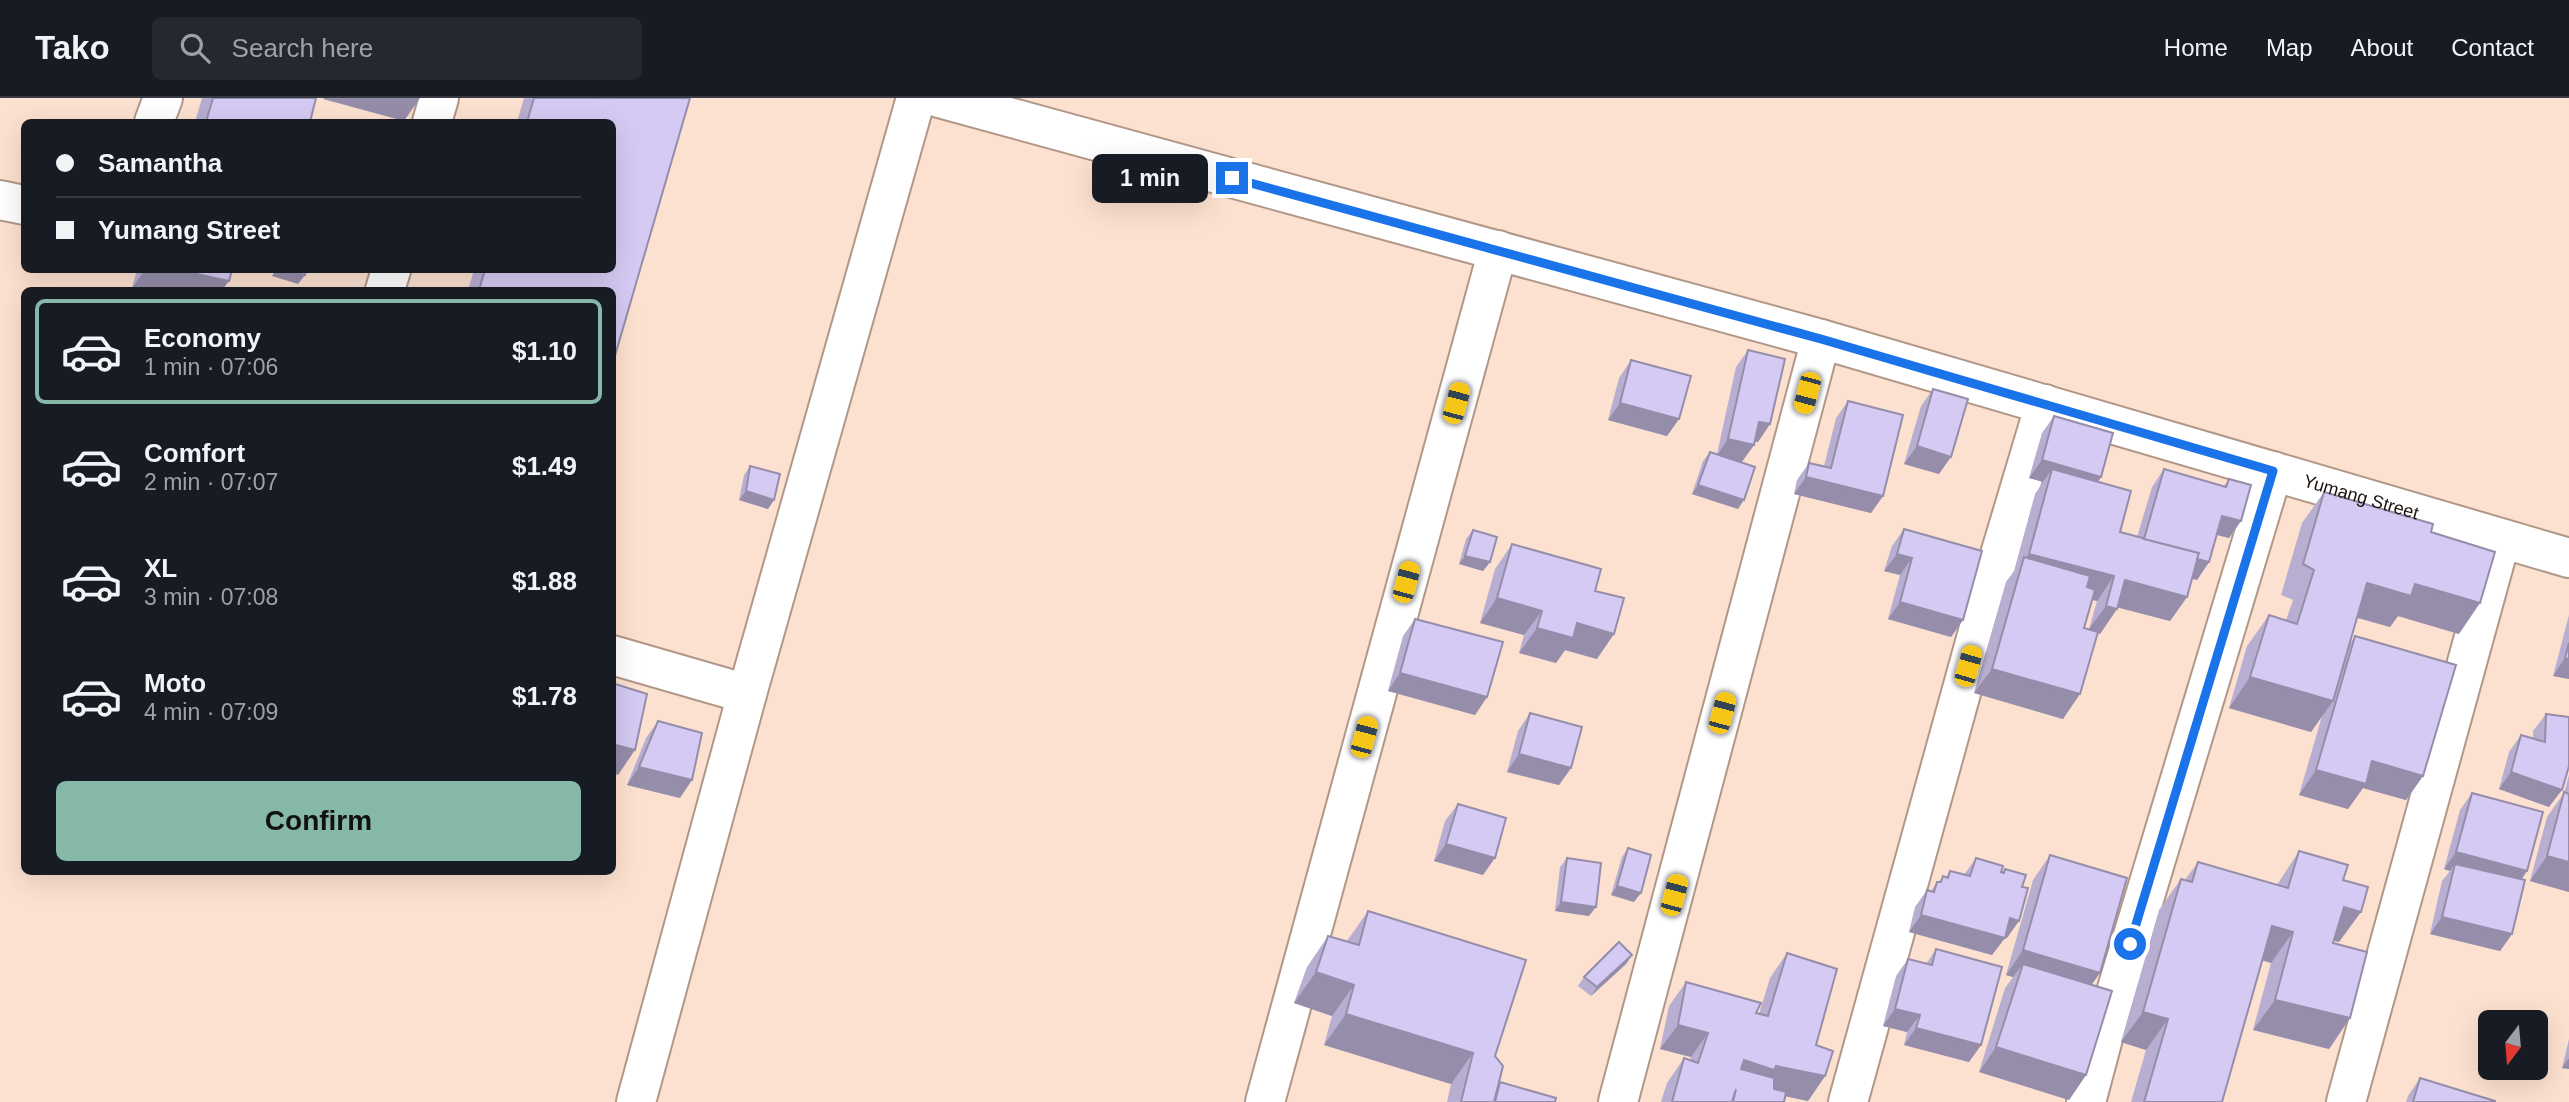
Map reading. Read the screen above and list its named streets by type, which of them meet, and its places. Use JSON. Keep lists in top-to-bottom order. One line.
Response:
{"streets":{"street":["Yumang Street"]},"north":"bottom","page":{"header":"Tako","search":"Search here","nav":["Home","Map","About","Contact"],"banner":["Samantha","Yumang Street"],"bubble":"1 min","list":[{"name":"Economy","note":"1 min · 07:06","value":"$1.10"},{"name":"Comfort","note":"2 min · 07:07","value":"$1.49"},{"name":"XL","note":"3 min · 07:08","value":"$1.88"},{"name":"Moto","note":"4 min · 07:09","value":"$1.78"}],"buttons":"Confirm"}}
